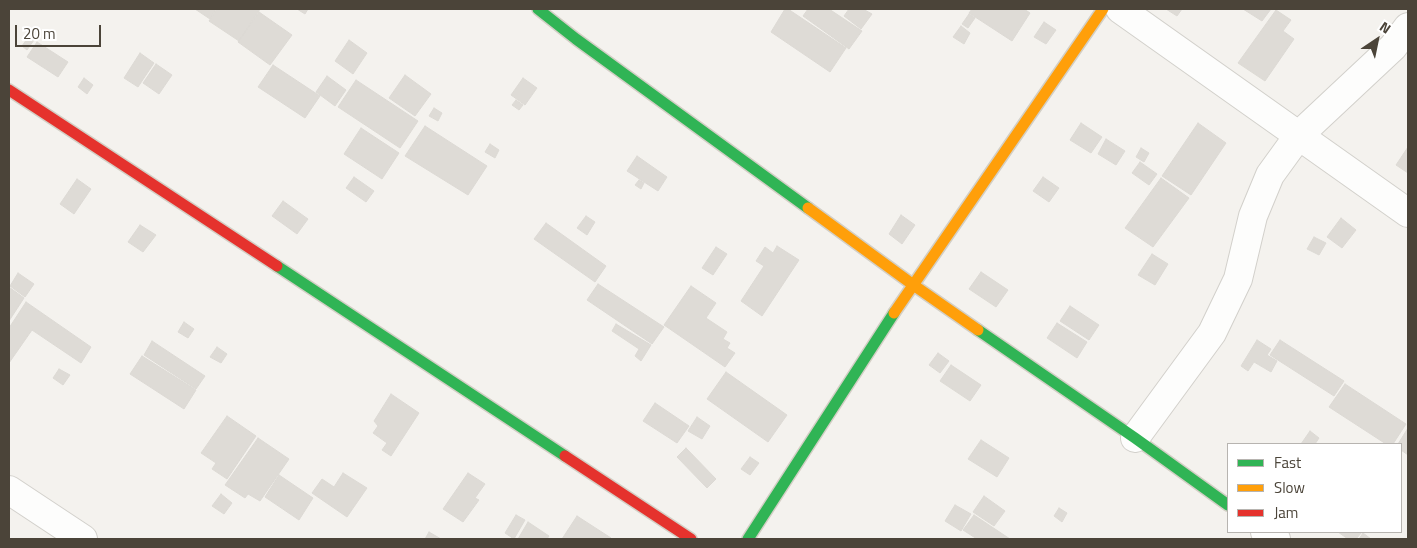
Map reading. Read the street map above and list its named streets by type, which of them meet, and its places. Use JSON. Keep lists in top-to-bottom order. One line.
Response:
{"legend":["Fast","Slow","Jam"],"scale_bar":"20 m","north":"top right"}
